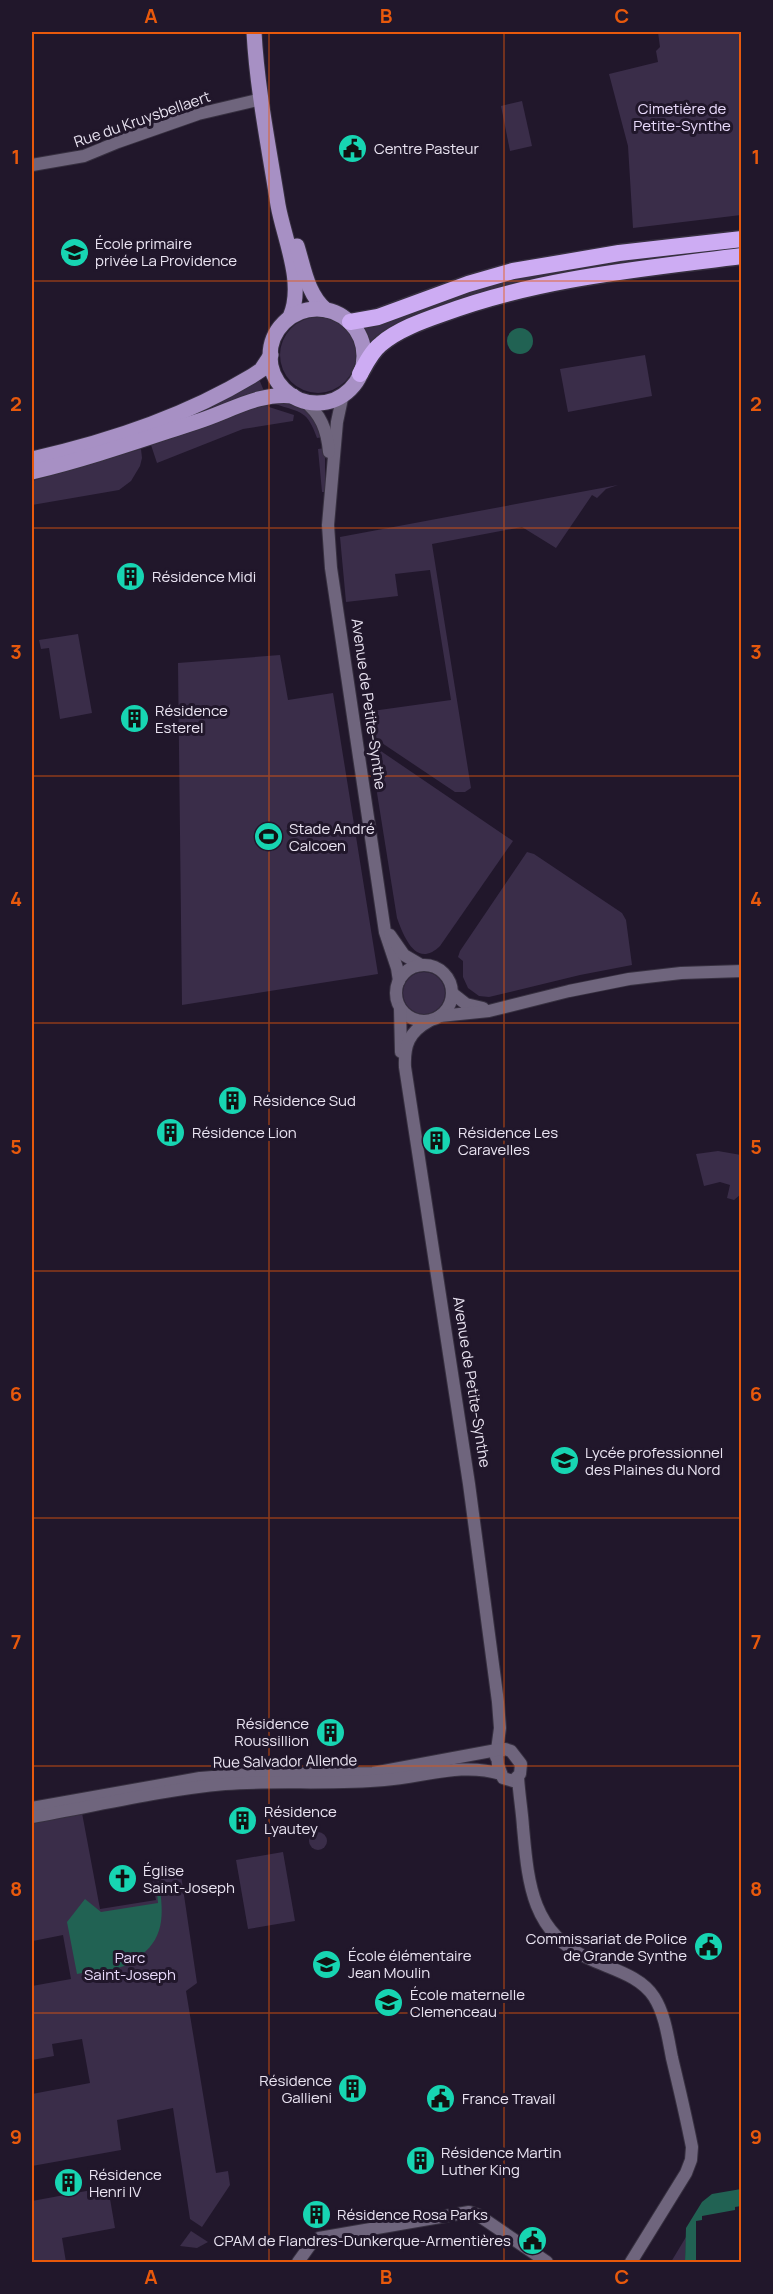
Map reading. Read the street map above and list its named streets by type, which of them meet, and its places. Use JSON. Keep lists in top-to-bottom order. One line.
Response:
{"streets":{"street":["Rue du Kruysbellaert","Avenue de Petite-Synthe","Rue Salvador Allende"]},"crossings":[["Avenue de Petite-Synthe","Rue Salvador Allende"]],"parks":["Cimetière de Petite-Synthe","Parc Saint-Joseph"],"places":{"public building":["Centre Pasteur","Commissariat de Police de Grande Synthe","France Travail","CPAM de Flandres-Dunkerque-Armentières"],"school or university":["École primaire privée La Providence","Lycée professionnel des Plaines du Nord","École élémentaire Jean Moulin","École maternelle Clemenceau"],"building":["Résidence Midi","Résidence Esterel","Résidence Sud","Résidence Lion","Résidence Les Caravelles","Résidence Roussillion","Résidence Lyautey","Résidence Gallieni","Résidence Martin Luther King","Résidence Henri IV","Résidence Rosa Parks"],"sports":["Stade André Calcoen"],"church":["Église Saint-Joseph"]},"grid":{"columns":["A","B","C"],"rows":["1","2","3","4","5","6","7","8","9"]}}
